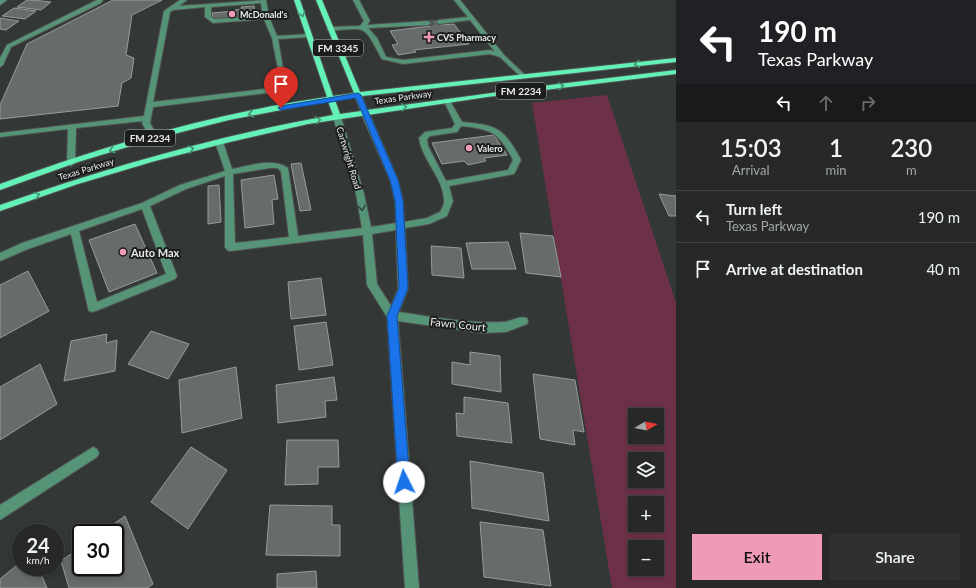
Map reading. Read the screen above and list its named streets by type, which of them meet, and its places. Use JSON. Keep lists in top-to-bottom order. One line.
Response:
{"streets":{"main road":["FM 3345","FM 2234","Texas Parkway","Cartwright Road"],"street":["Fawn Court"]},"crossings":[["Texas Parkway","Cartwright Road"],["Cartwright Road","Fawn Court"]],"places":{"other":["McDonald's","Valero","Auto Max"],"health":["CVS Pharmacy"]},"north":"right","page":{"turn":["190 m","Texas Parkway"],"eta":["15:03","Arrival","1","min","230","m"],"list":[{"name":"Turn left","note":"Texas Parkway","value":"190 m"},{"name":"Arrive at destination","value":"40 m"}],"map_buttons":["+","−"],"speed":"24 km/h","limit":"30","buttons":["Exit","Share"]}}
